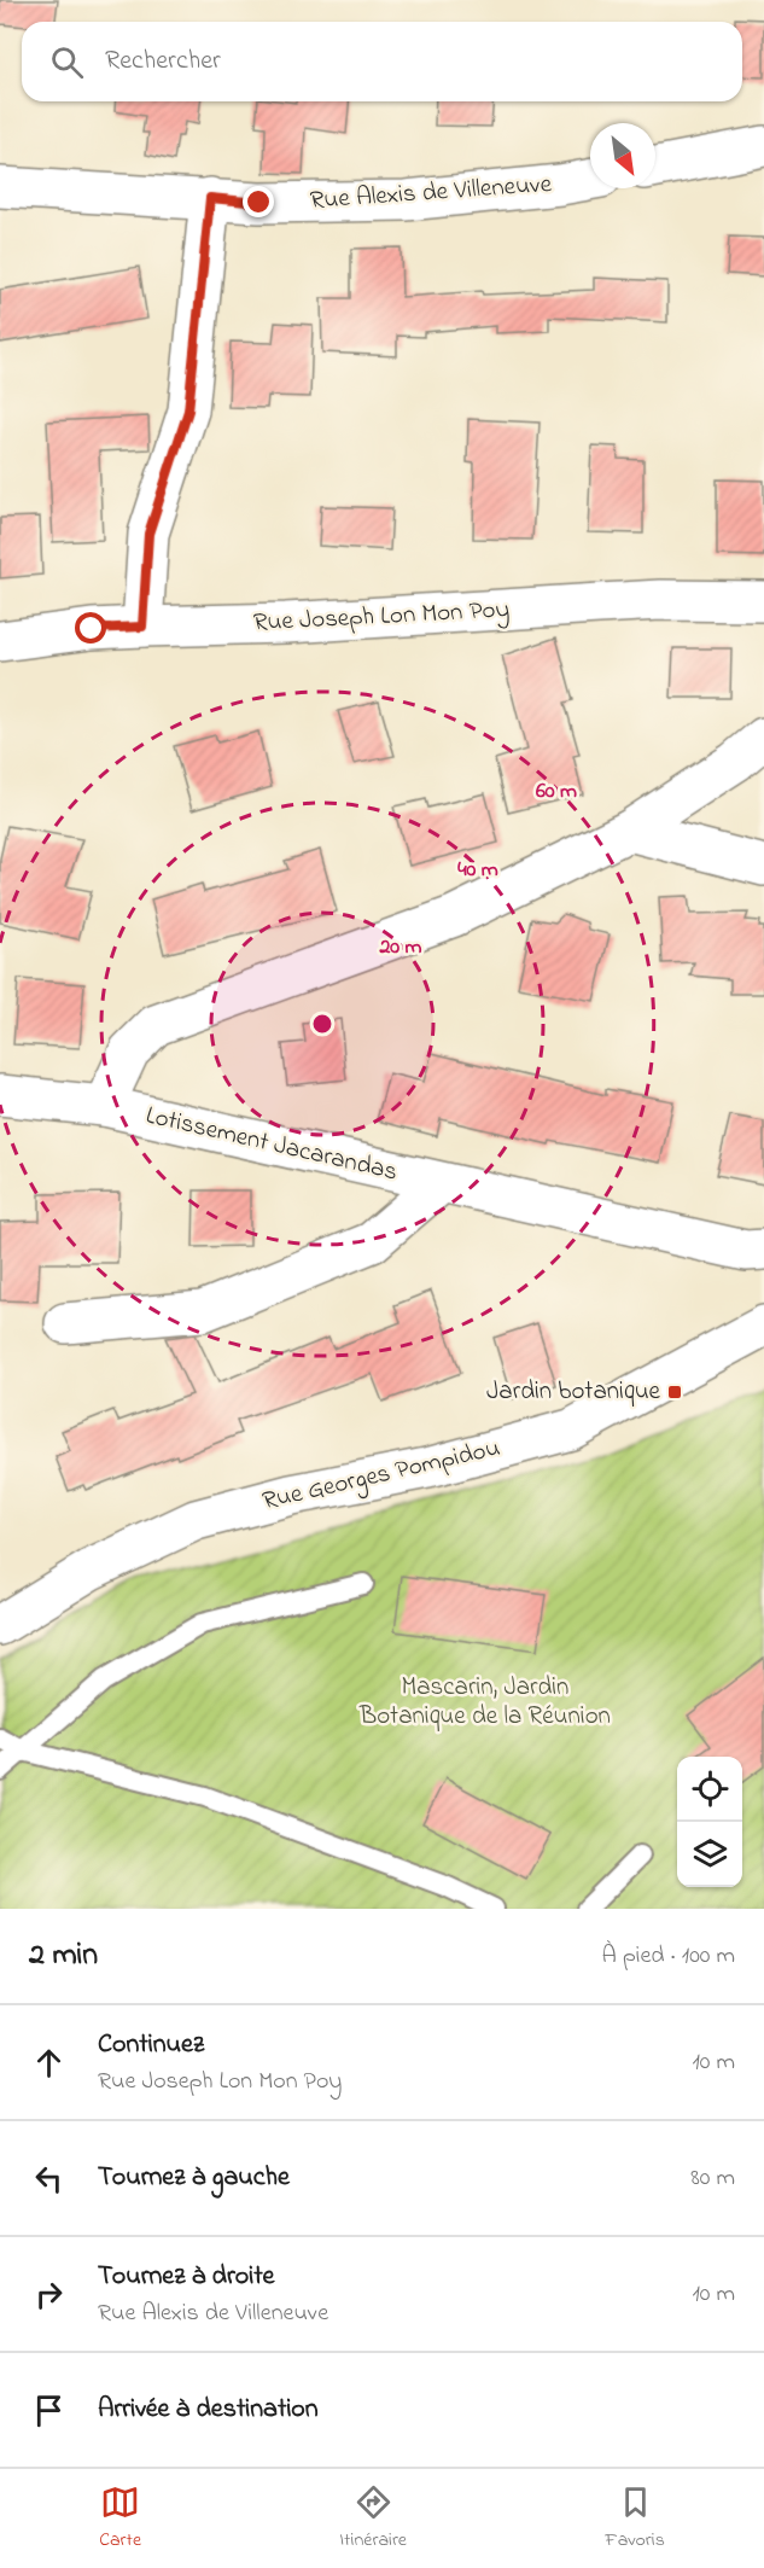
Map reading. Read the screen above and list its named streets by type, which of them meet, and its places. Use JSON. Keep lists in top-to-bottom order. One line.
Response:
{"streets":{"street":["Rue Alexis de Villeneuve","Rue Joseph Lon Mon Poy","Lotissement Jacarandas","Rue Georges Pompidou"]},"parks":["Mascarin, Jardin Botanique de la Réunion"],"places":{"transit":["Jardin botanique"]},"north":"bottom right","page":{"search":"Rechercher","heading":["2 min","À pied · 100 m"],"list":[["Continuez","Rue Joseph Lon Mon Poy","10 m"],["Tournez à gauche","80 m"],["Tournez à droite","Rue Alexis de Villeneuve","10 m"],"Arrivée à destination"],"nav":["Carte","Itinéraire","Favoris"]},"rings":["60 m","40 m","20 m"]}
